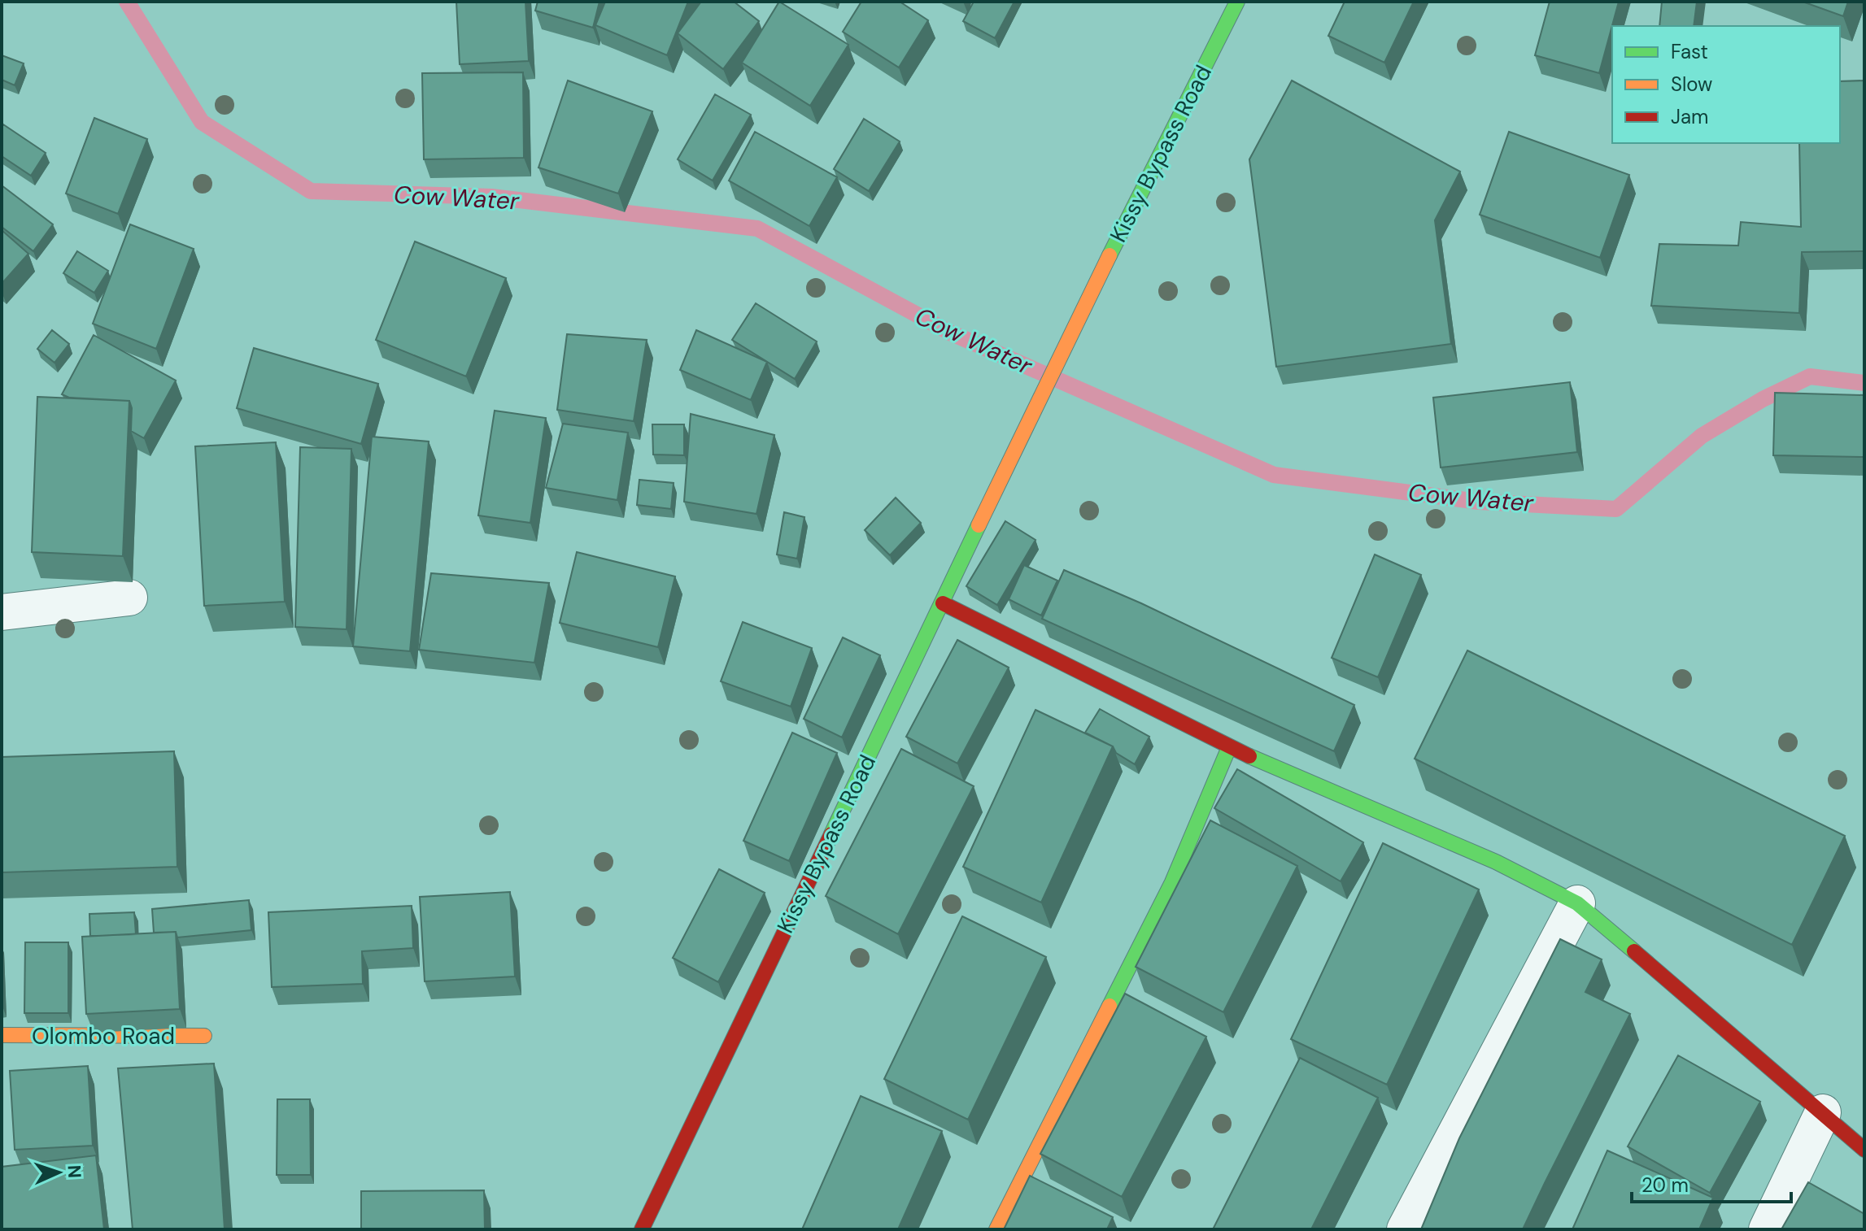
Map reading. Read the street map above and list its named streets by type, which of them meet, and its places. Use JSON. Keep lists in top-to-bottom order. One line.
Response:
{"streets":{"street":["Kissy Bypass Road","Olombo Road"]},"water":["Cow Water"],"legend":["Fast","Slow","Jam"],"scale_bar":"20 m","north":"right"}
